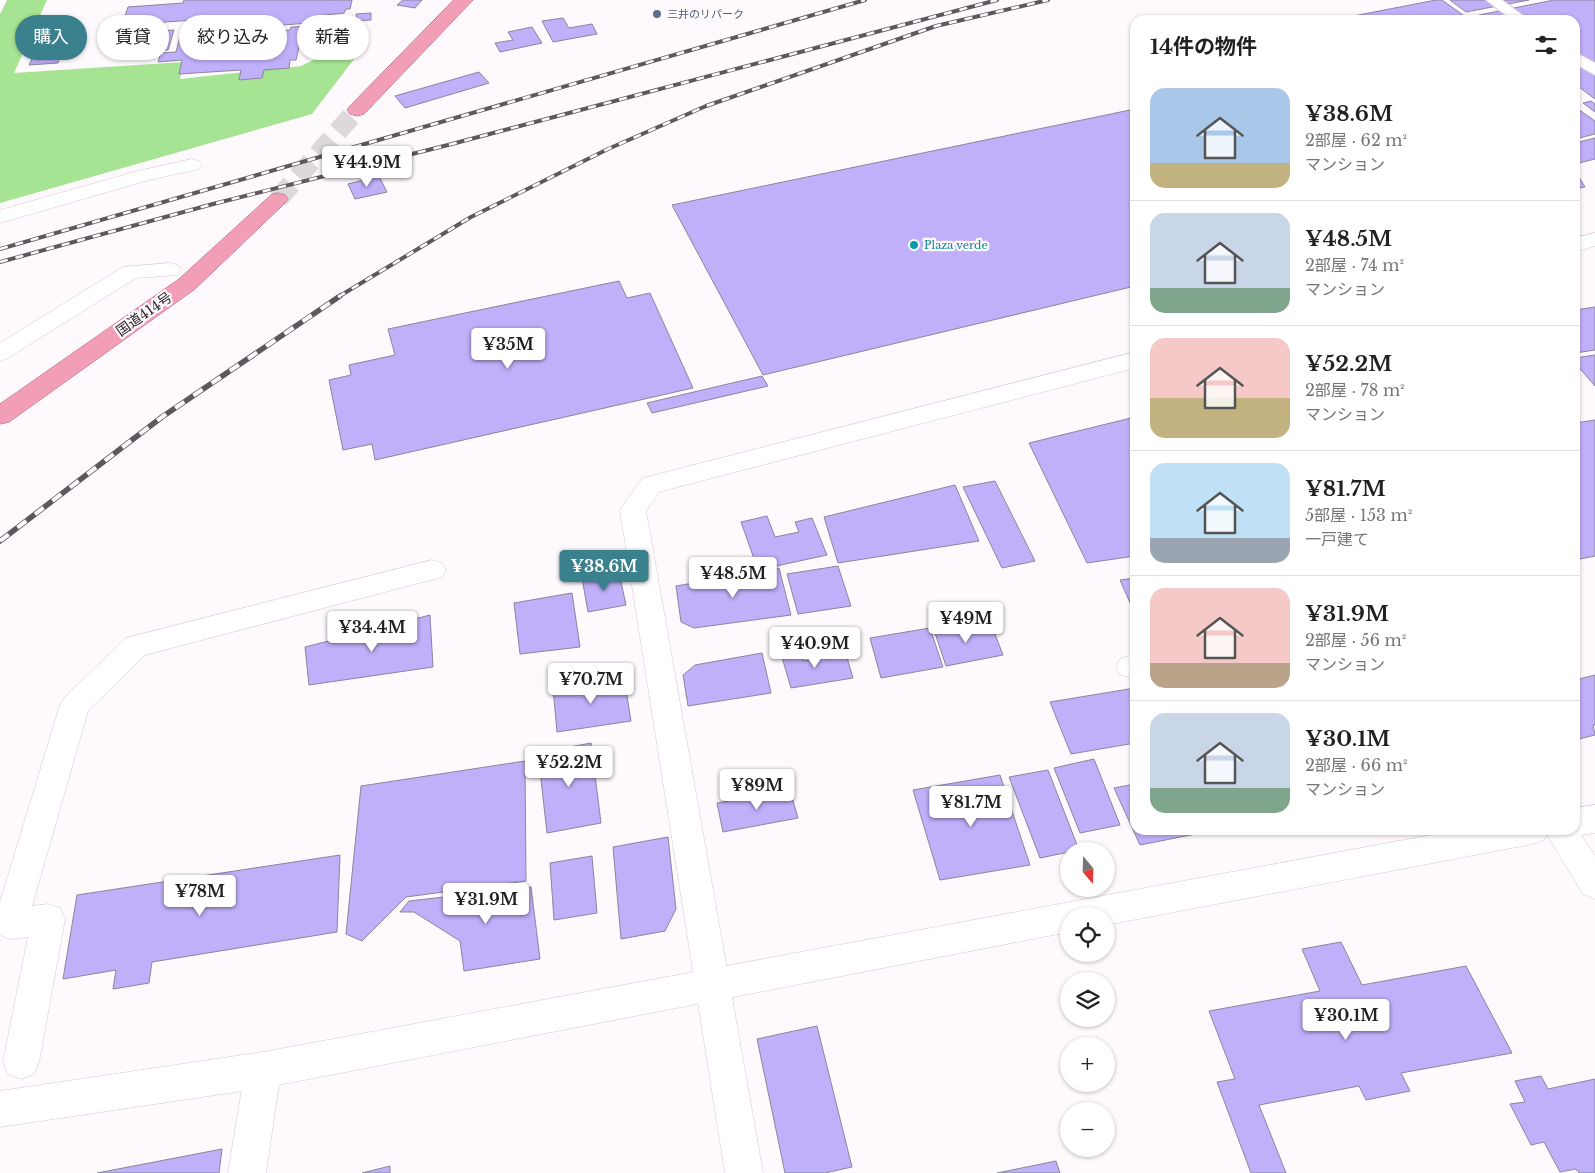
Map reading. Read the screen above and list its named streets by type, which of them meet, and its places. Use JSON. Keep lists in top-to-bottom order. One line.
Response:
{"streets":{"highway":["国道414号"]},"places":["三井のリパーク","Plaza verde"],"north":"bottom","page":{"chip":["購入","賃貸","絞り込み","新着"],"heading":"14件の物件","list":[{"name":"¥38.6M","note":"2部屋 · 62 m² · マンション"},{"name":"¥48.5M","note":"2部屋 · 74 m² · マンション"},{"name":"¥52.2M","note":"2部屋 · 78 m² · マンション"},{"name":"¥81.7M","note":"5部屋 · 153 m² · 一戸建て"},{"name":"¥31.9M","note":"2部屋 · 56 m² · マンション"},{"name":"¥30.1M","note":"2部屋 · 66 m² · マンション"}],"price":["¥44.9M","¥35M","¥38.6M","¥48.5M","¥49M","¥34.4M","¥40.9M","¥70.7M","¥52.2M","¥89M","¥81.7M","¥78M","¥31.9M","¥30.1M"],"map_buttons":["+","−"]}}
